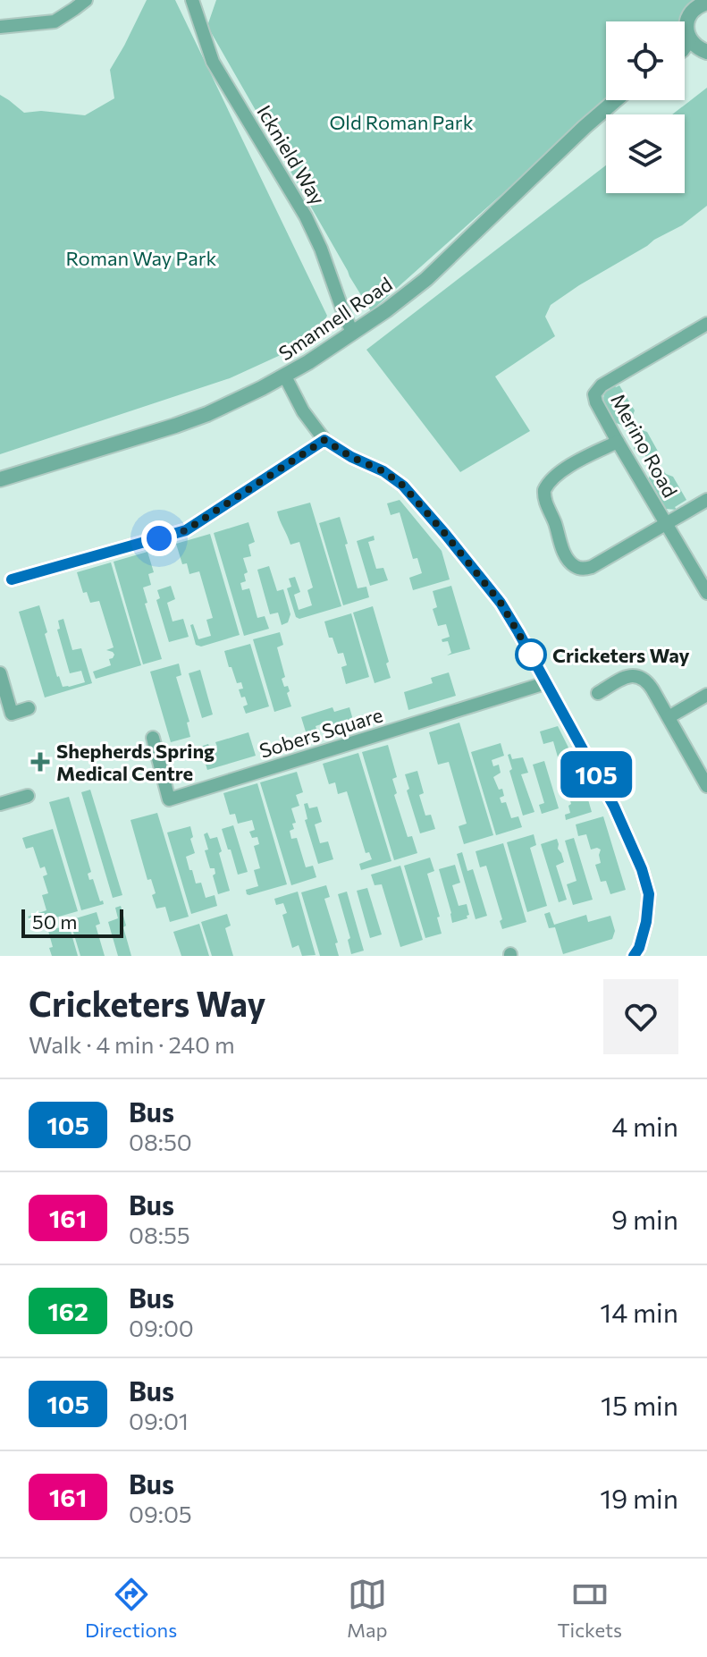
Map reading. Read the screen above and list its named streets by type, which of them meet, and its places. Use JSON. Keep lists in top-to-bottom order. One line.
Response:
{"streets":{"street":["Icknield Way","Smannell Road","Merino Road","Sobers Square"]},"crossings":[["Icknield Way","Smannell Road"]],"parks":["Old Roman Park","Roman Way Park"],"places":{"other":["Cricketers Way"],"health":["Shepherds Spring Medical Centre"]},"lines":["bus line 105"],"scale_bar":"50 m","page":{"on_map":"105","scale":"50 m","heading":["Cricketers Way","Walk · 4 min · 240 m"],"list":[{"mark":"105","name":"Bus","note":"08:50","value":"4 min"},{"mark":"161","name":"Bus","note":"08:55","value":"9 min"},{"mark":"162","name":"Bus","note":"09:00","value":"14 min"},{"mark":"105","name":"Bus","note":"09:01","value":"15 min"},{"mark":"161","name":"Bus","note":"09:05","value":"19 min"}],"tabs":["Directions","Map","Tickets"]}}
